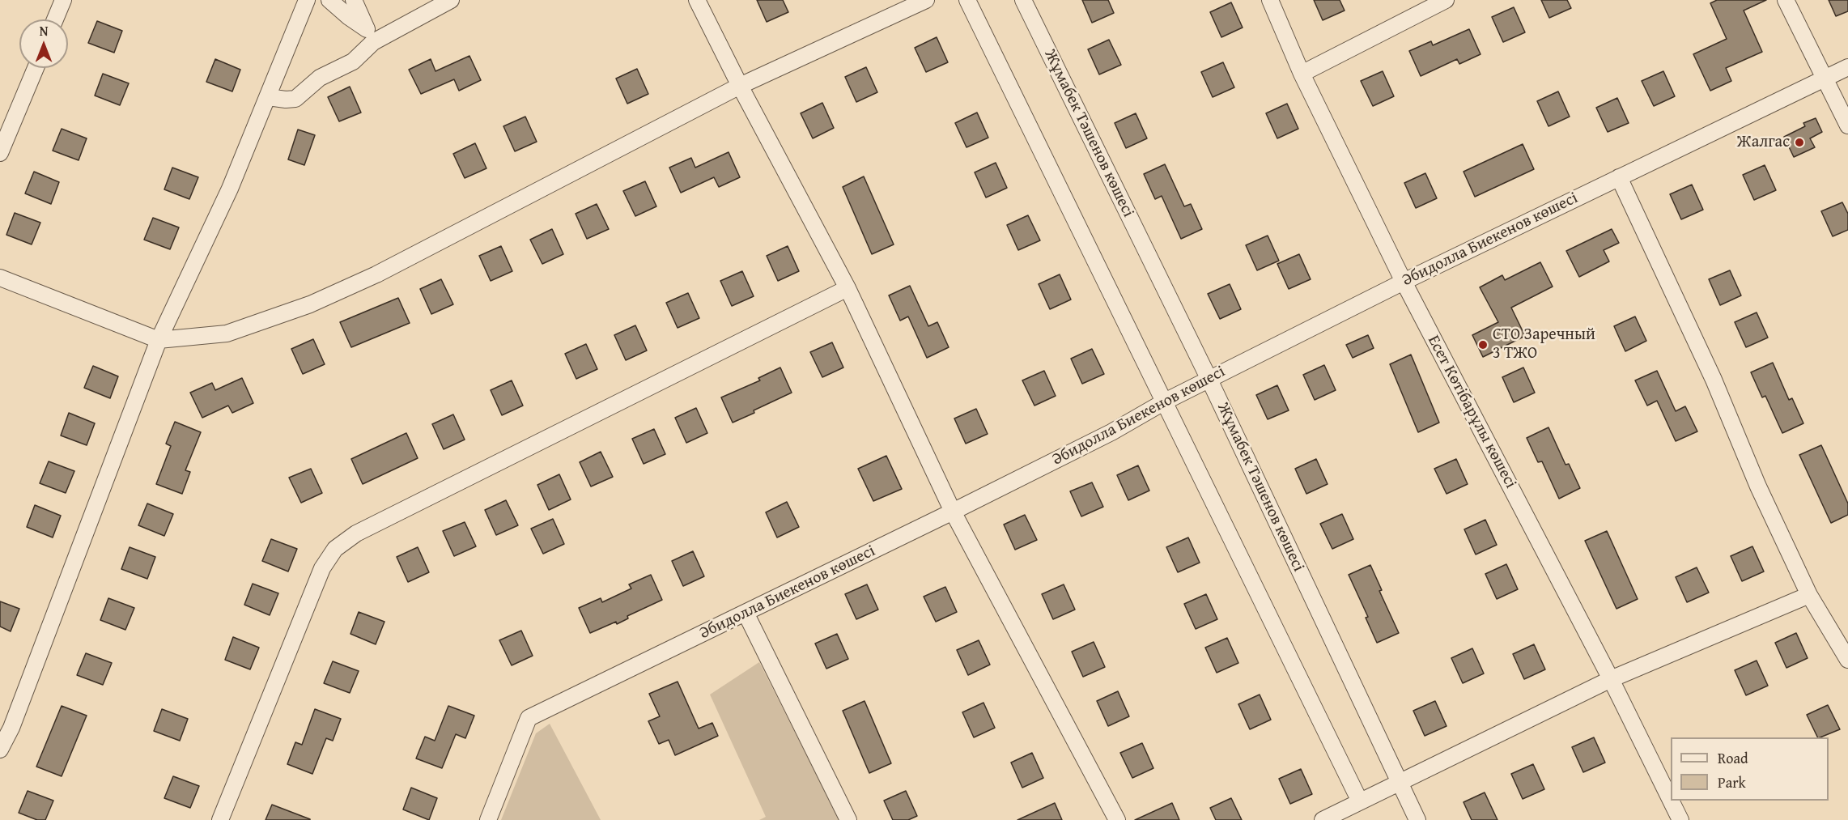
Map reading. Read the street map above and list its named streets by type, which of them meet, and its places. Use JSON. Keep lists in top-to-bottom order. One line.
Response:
{"streets":{"street":["Жұмабек Тәшенов көшесі","Әбидолла Биекенов көшесі","Есет Көтібарұлы көшесі"]},"crossings":[["Жұмабек Тәшенов көшесі","Әбидолла Биекенов көшесі"],["Әбидолла Биекенов көшесі","Есет Көтібарұлы көшесі"]],"places":["Жалгас","СТО Заречный 3 ТЖО"],"legend":["Road","Park"],"north":"top"}
